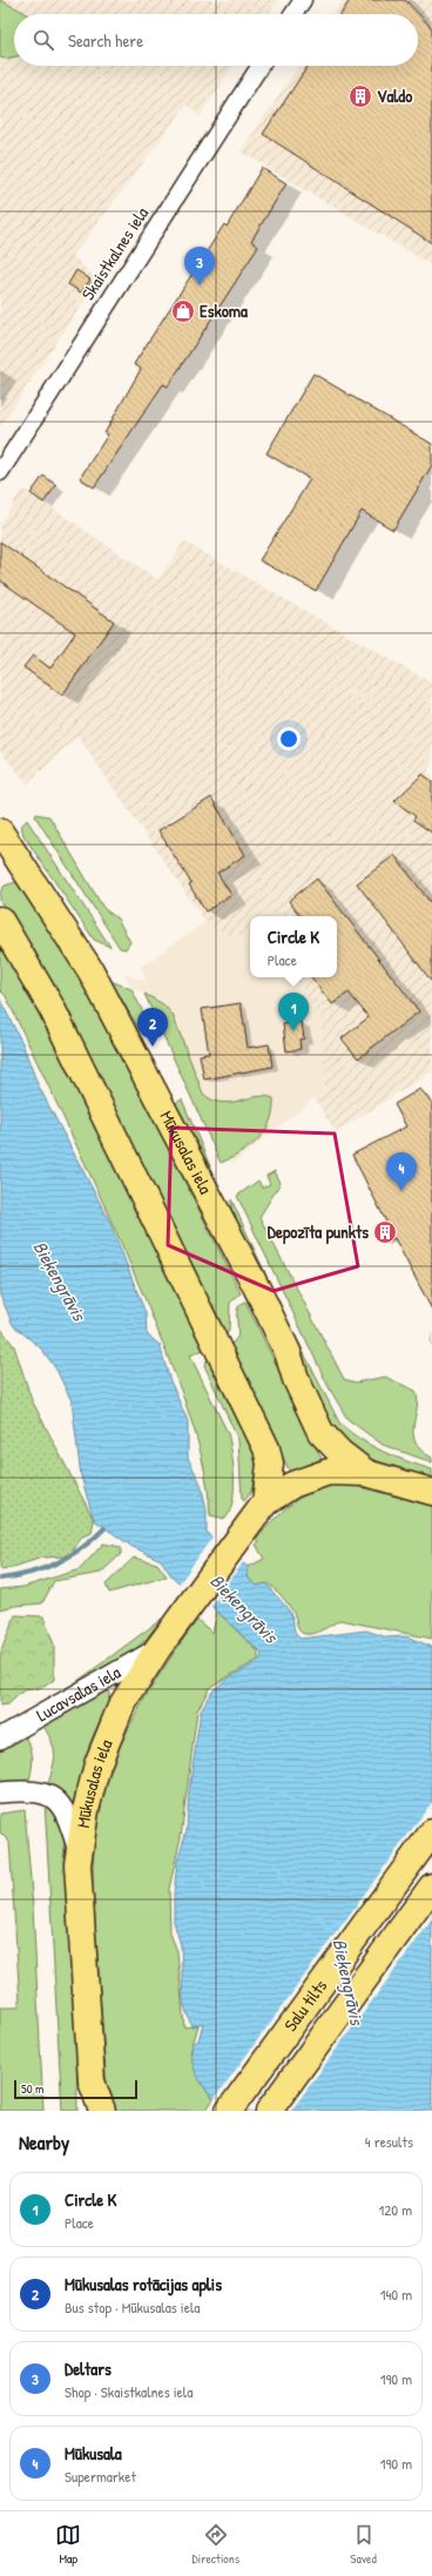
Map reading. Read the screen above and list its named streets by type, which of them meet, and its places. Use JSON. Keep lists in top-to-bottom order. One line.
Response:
{"streets":{"highway":["Mūkusalas iela","Salu tilts"],"street":["Skaistkalnes iela","Lucavsalas iela"]},"crossings":[["Mūkusalas iela","Lucavsalas iela"]],"water":["Bieķengrāvis"],"places":{"building":["Valdo","Depozīta punkts"],"shop":["Eskoma"]},"scale_bar":"50 m","page":{"search":"Search here","pins":["3","1","2","4"],"popup":["Circle K","Place"],"scale":"50 m","heading":["Nearby","4 results"],"list":[{"mark":"1","name":"Circle K","note":"Place","value":"120 m"},{"mark":"2","name":"Mūkusalas rotācijas aplis","note":"Bus stop · Mūkusalas iela","value":"140 m"},{"mark":"3","name":"Deltars","note":"Shop · Skaistkalnes iela","value":"190 m"},{"mark":"4","name":"Mūkusala","note":"Supermarket","value":"190 m"}],"nav":["Map","Directions","Saved"]}}
